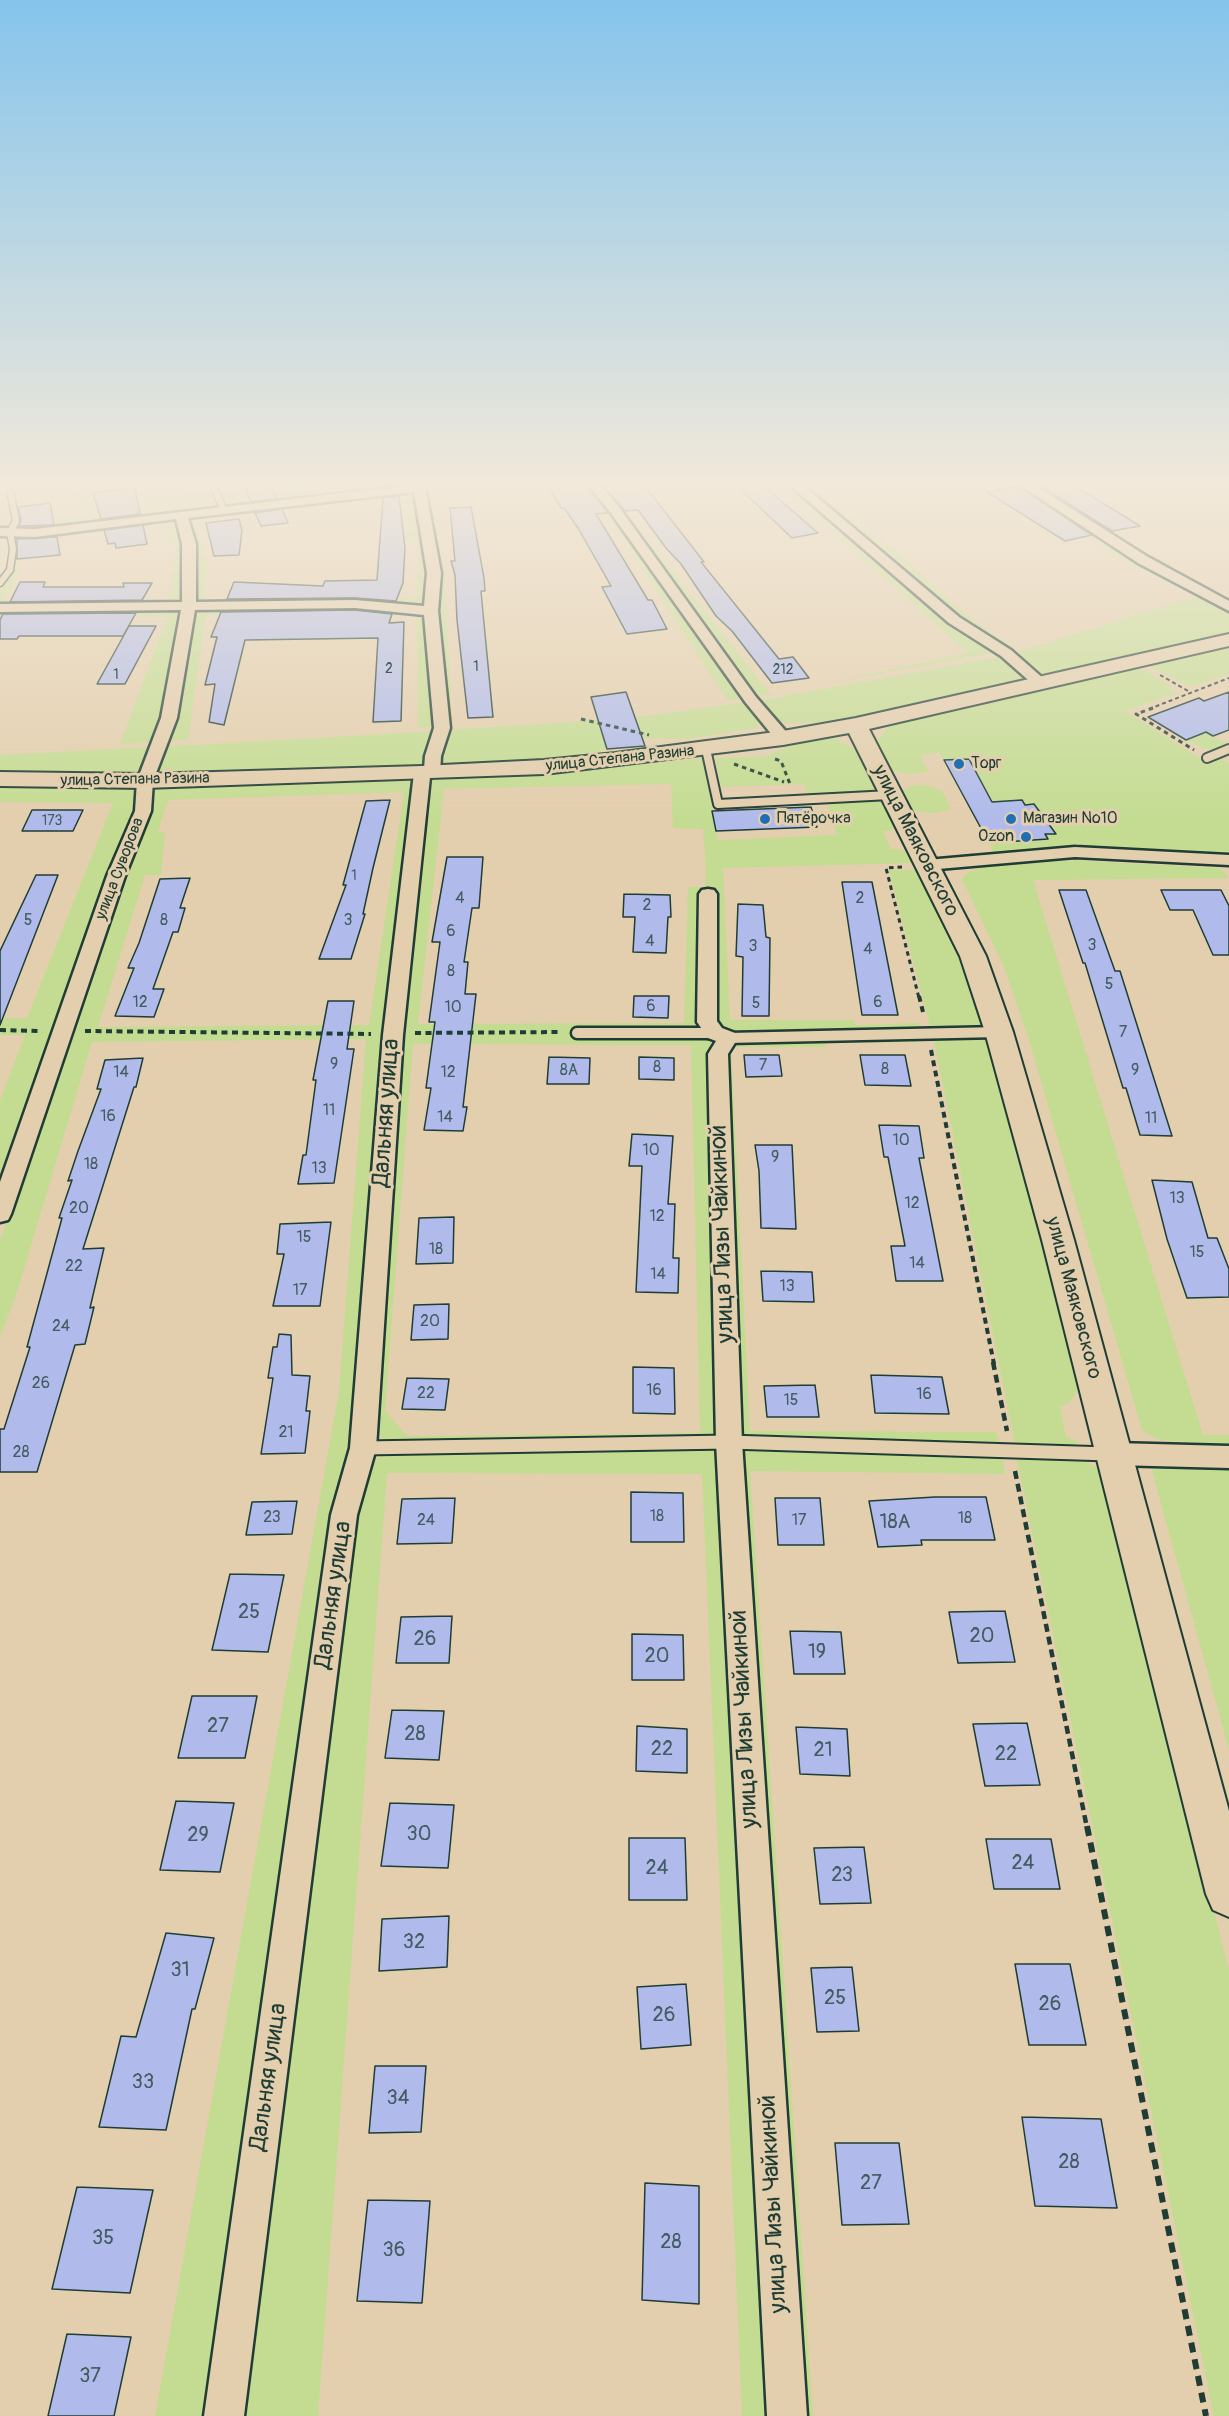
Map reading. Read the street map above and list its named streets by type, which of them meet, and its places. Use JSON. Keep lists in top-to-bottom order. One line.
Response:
{"streets":{"main road":["улица Степана Разина","улица Маяковского"],"street":["улица Суворова","Дальняя улица","улица Лизы Чайкиной"]},"crossings":[["улица Степана Разина","улица Маяковского"],["улица Степана Разина","улица Суворова"],["улица Степана Разина","Дальняя улица"]],"places":["Торг","Пятёрочка","Магазин №10","Ozon"],"house_numbers":["1","2","212","1","173","1","4","2","2","5","8","3","6","4","3","3","4","8","5","12","6","5","6","10","7","9","7","8","8","8А","9","14","12","11","16","14","11","10","10","9","18","13","13","12","20","12","15","18","15","14","22","14","13","17","20","24","26","16","22","16","15","21","28","18","23","18","24","17","18А","25","20","26","19","20","27","28","22","21","22","30","29","24","24","23","32","31","25","26","26","33","34","28","27","35","28","36","37"]}
